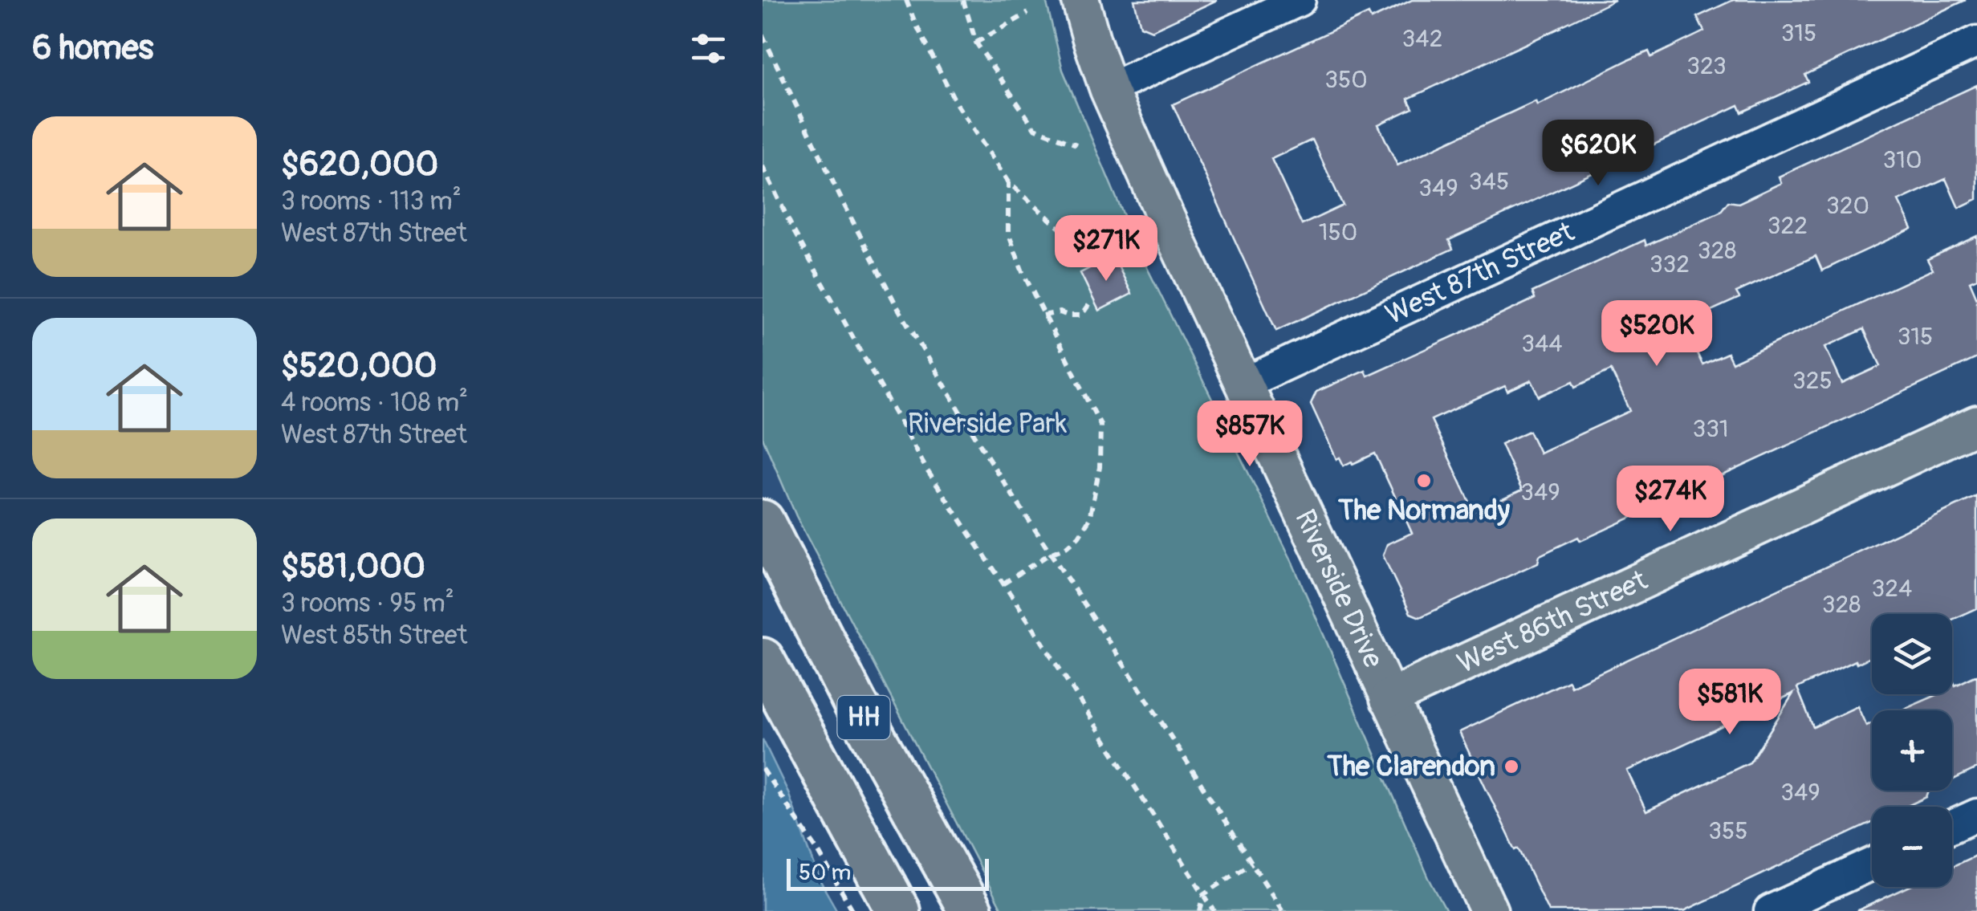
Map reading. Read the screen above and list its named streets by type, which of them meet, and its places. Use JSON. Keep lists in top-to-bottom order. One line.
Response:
{"streets":{"highway":["HH"],"main road":["Riverside Drive","West 86th Street"],"street":["West 87th Street"]},"crossings":[["West 87th Street","Riverside Drive"],["Riverside Drive","West 86th Street"]],"parks":["Riverside Park"],"places":["The Normandy","The Clarendon"],"house_numbers":["315","342","323","350","310","345","349","320","322","150","328","332","315","344","325","331","349","324","328","349","355"],"scale_bar":"50 m","page":{"heading":"6 homes","list":[{"name":"$620,000","note":"3 rooms · 113 m² · West 87th Street"},{"name":"$520,000","note":"4 rooms · 108 m² · West 87th Street"},{"name":"$581,000","note":"3 rooms · 95 m² · West 85th Street"}],"price":["$620K","$271K","$520K","$857K","$274K","$581K"],"map_buttons":["+","−"],"scale":"50 m"}}
